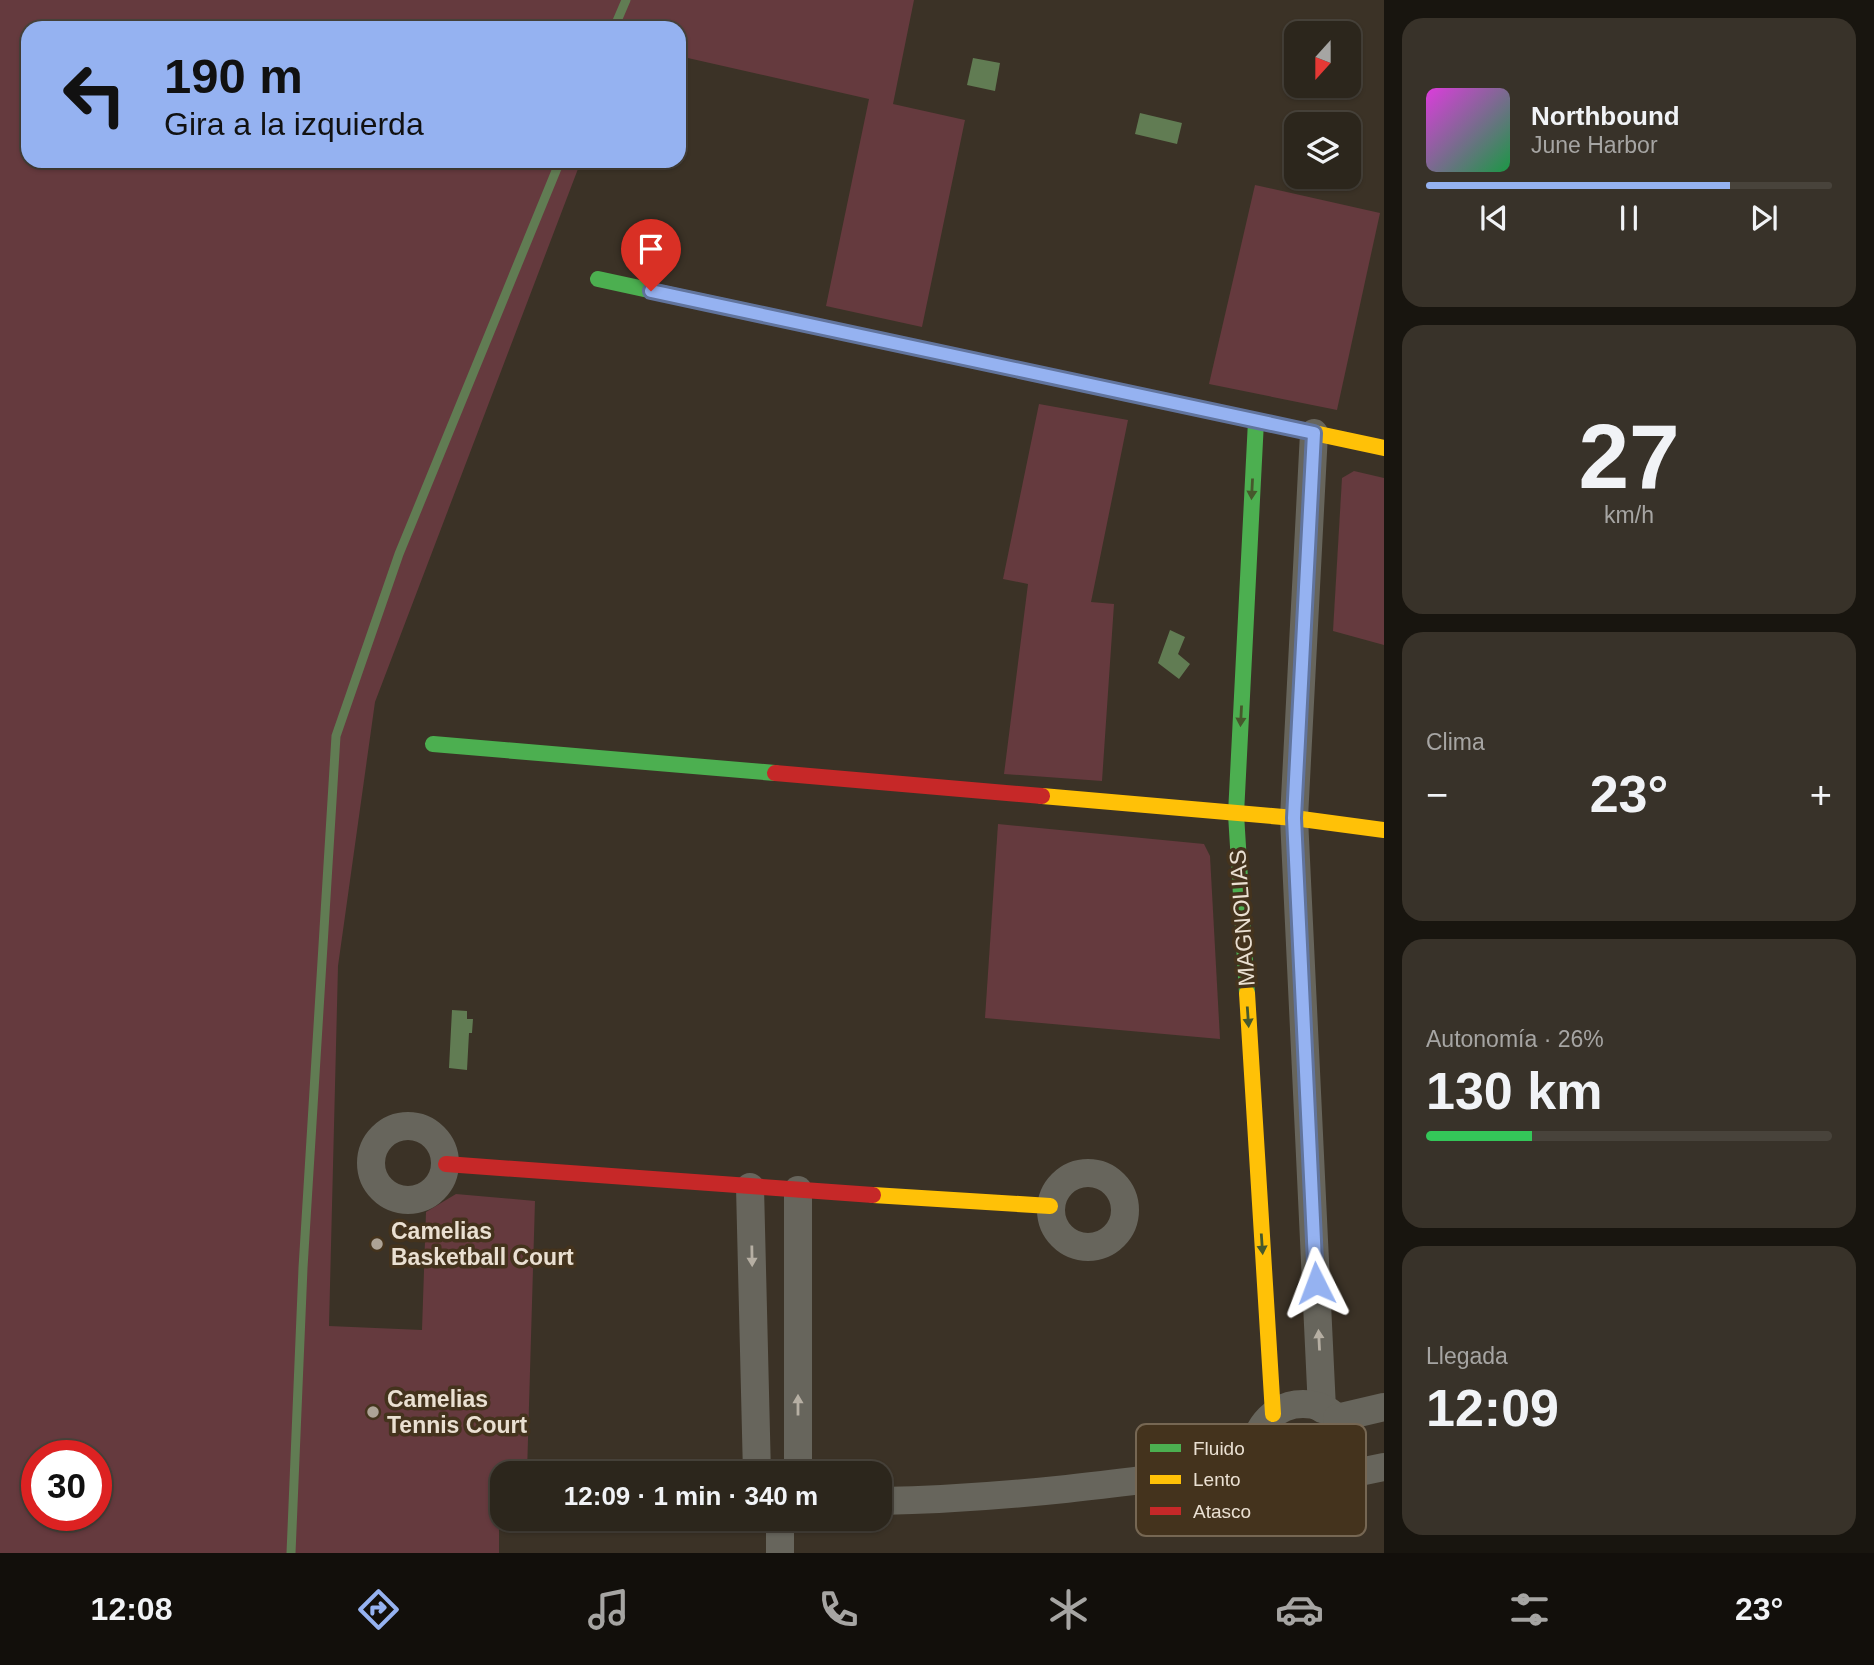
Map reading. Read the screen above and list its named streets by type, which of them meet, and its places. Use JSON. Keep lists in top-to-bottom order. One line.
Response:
{"streets":{"street":["MAGNOLIAS"]},"places":["Camelias Basketball Court","Camelias Tennis Court"],"legend":["Fluido","Lento","Atasco"],"north":"bottom","page":{"turn":["190 m","Gira a la izquierda"],"song":["Northbound","June Harbor"],"tile":[["27","km/h"],"Clima",["Autonomía · 26%","130 km"],["Llegada","12:09"]],"heat":["−","23°","+"],"limit":"30","trip":"12:09 · 1 min · 340 m","tabs":["12:08","23°"]}}
